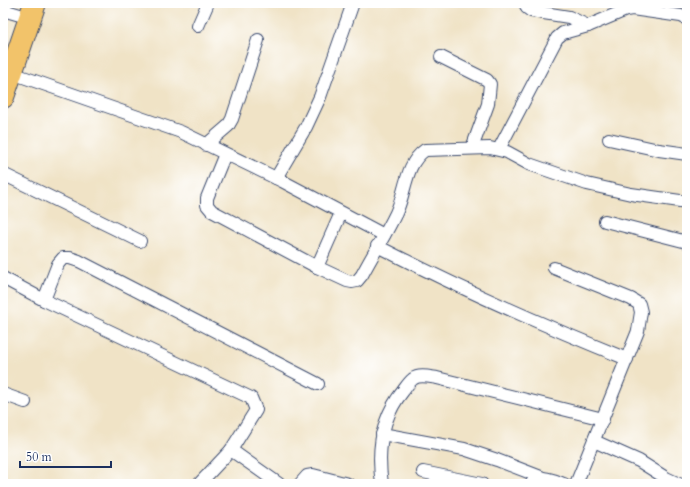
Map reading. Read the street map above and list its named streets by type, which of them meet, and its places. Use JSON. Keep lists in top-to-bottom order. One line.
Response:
{"scale_bar":"50 m"}
